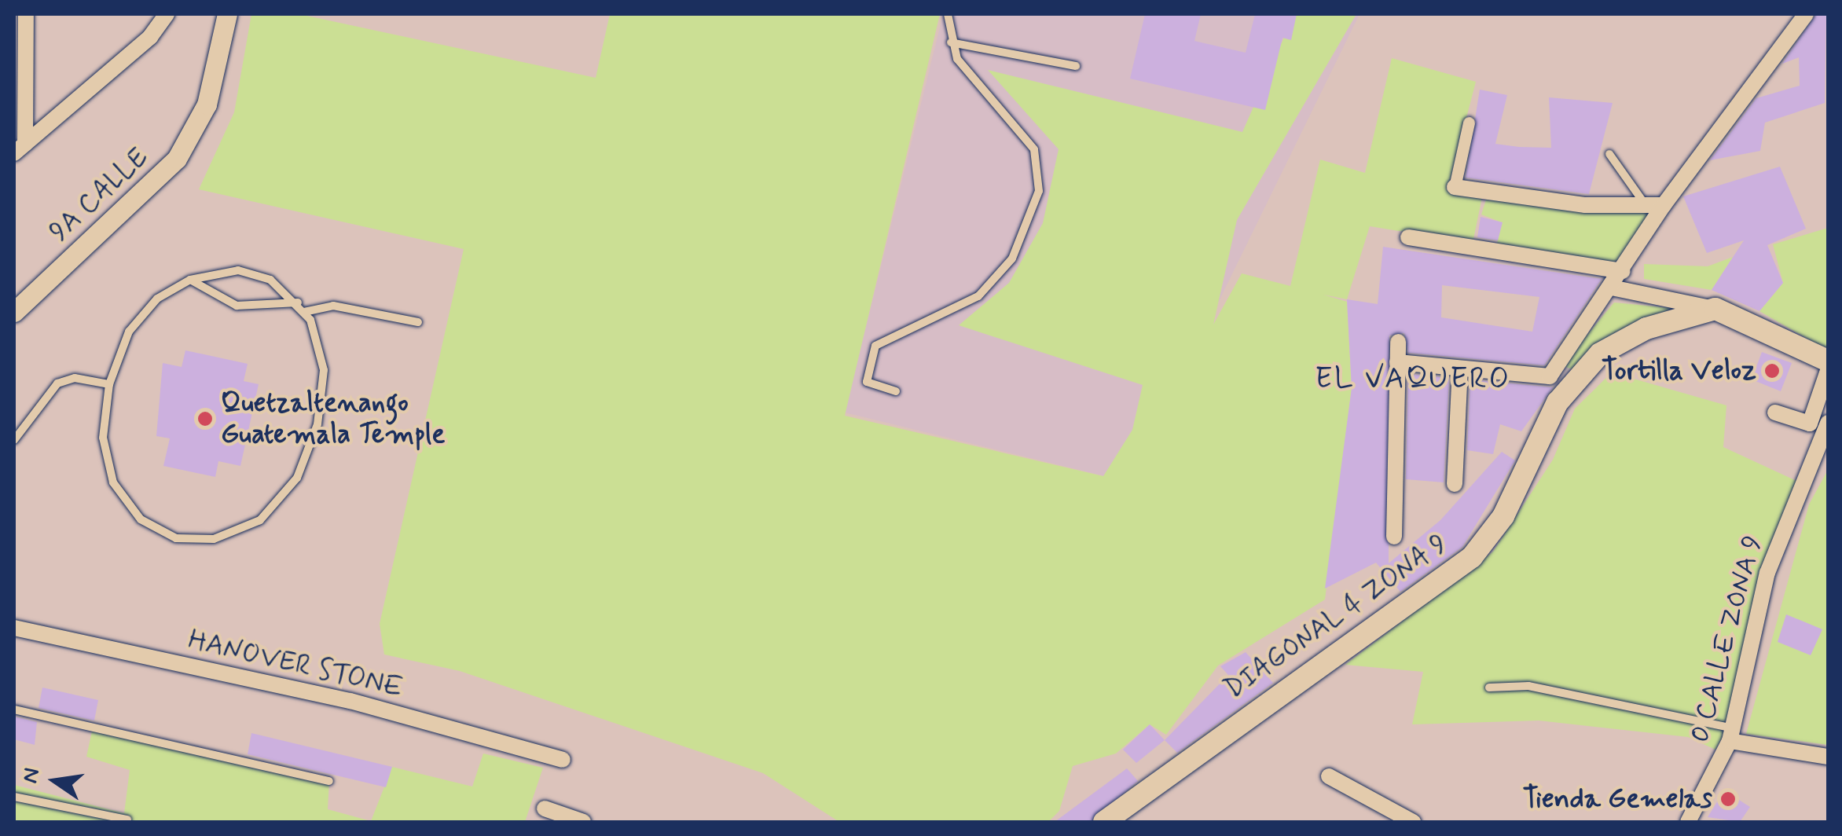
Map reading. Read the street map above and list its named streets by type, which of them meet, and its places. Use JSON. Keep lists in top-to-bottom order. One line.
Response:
{"streets":{"main road":["DIAGONAL 4 ZONA 9"],"street":["9A CALLE","0 CALLE ZONA 9","HANOVER STONE"]},"districts":["EL VAQUERO"],"places":["Tortilla Veloz","Quetzaltenango Guatemala Temple","Tienda Gemelas"],"north":"left"}
